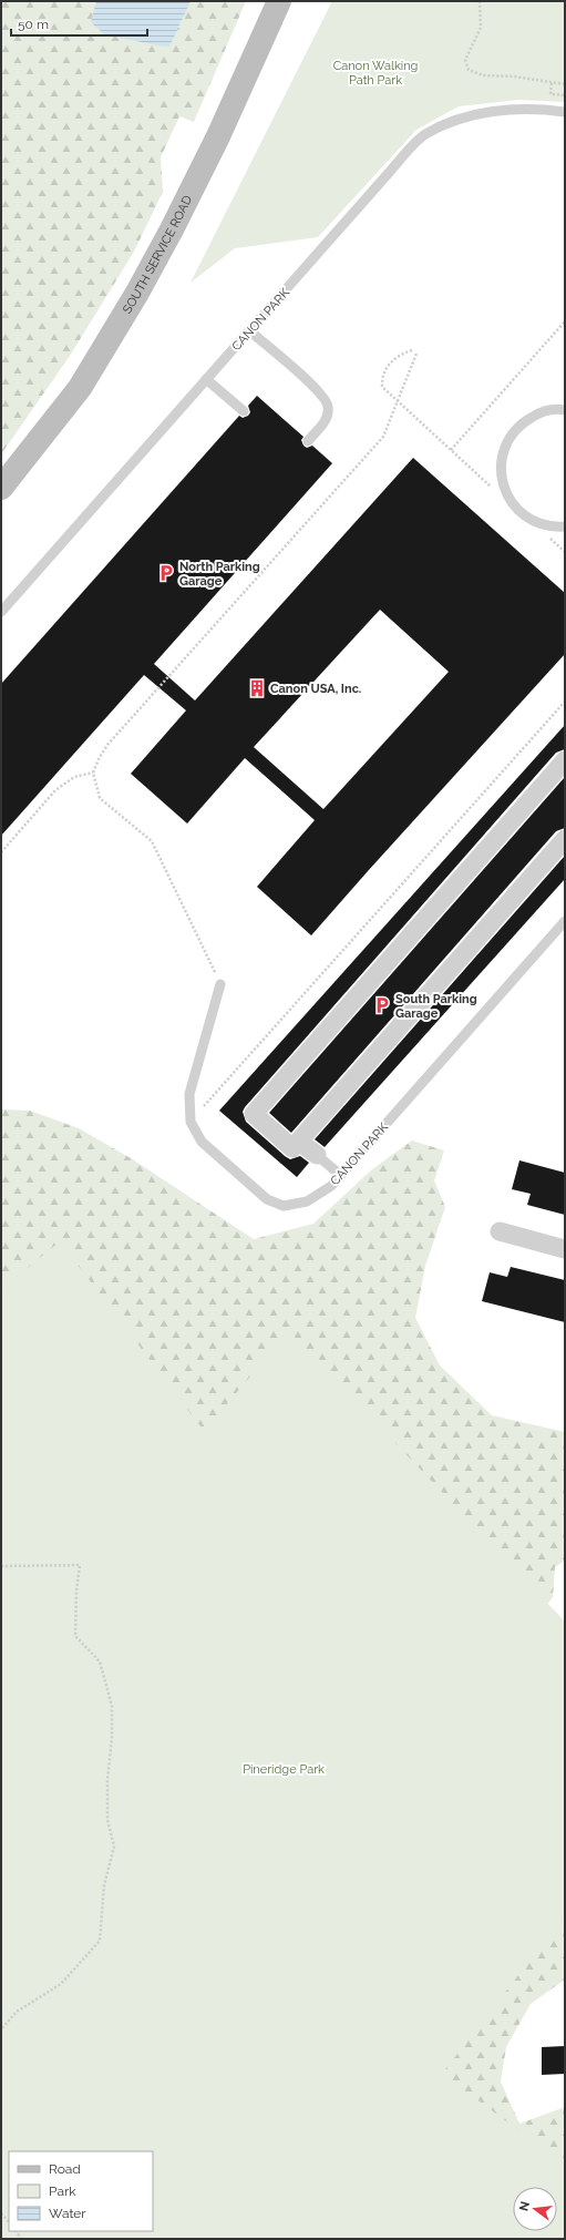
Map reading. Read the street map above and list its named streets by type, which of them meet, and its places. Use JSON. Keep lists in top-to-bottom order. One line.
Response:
{"streets":{"main road":["SOUTH SERVICE ROAD"],"lane":["CANON PARK"]},"parks":["Canon Walking Path Park","Pineridge Park"],"places":{"parking":["North Parking Garage","South Parking Garage"],"building":["Canon USA, Inc."]},"legend":["Road","Park","Water"],"scale_bar":"50 m","north":"left"}
